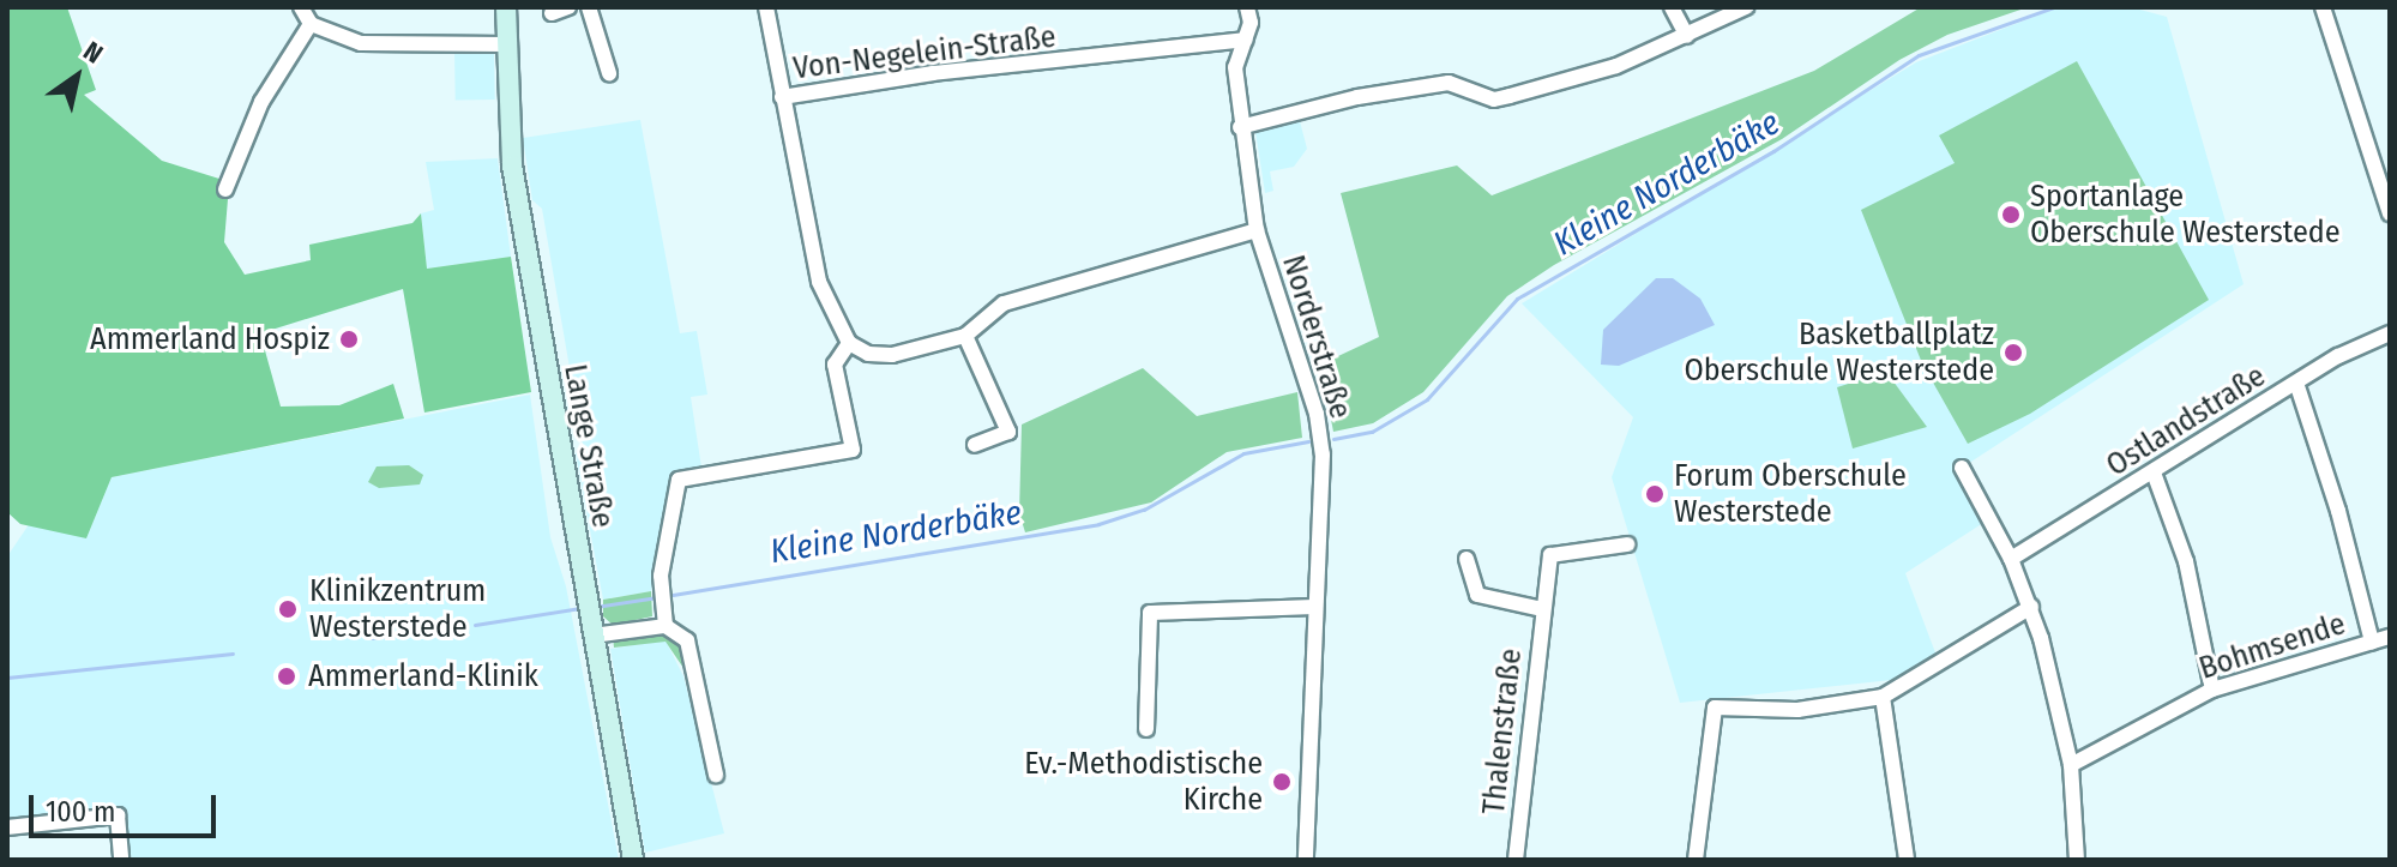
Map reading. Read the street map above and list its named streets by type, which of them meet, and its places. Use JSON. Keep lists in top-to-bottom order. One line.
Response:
{"streets":{"street":["Von-Negelein-Straße","Norderstraße","Ostlandstraße","Lange Straße","Bohmsende","Thalenstraße"]},"crossings":[["Von-Negelein-Straße","Norderstraße"]],"water":["Kleine Norderbäke"],"places":["Sportanlage Oberschule Westerstede","Ammerland Hospiz","Basketballplatz Oberschule Westerstede","Forum Oberschule Westerstede","Klinikzentrum Westerstede","Ammerland-Klinik","Ev.-Methodistische Kirche"],"scale_bar":"100 m","north":"top right"}
